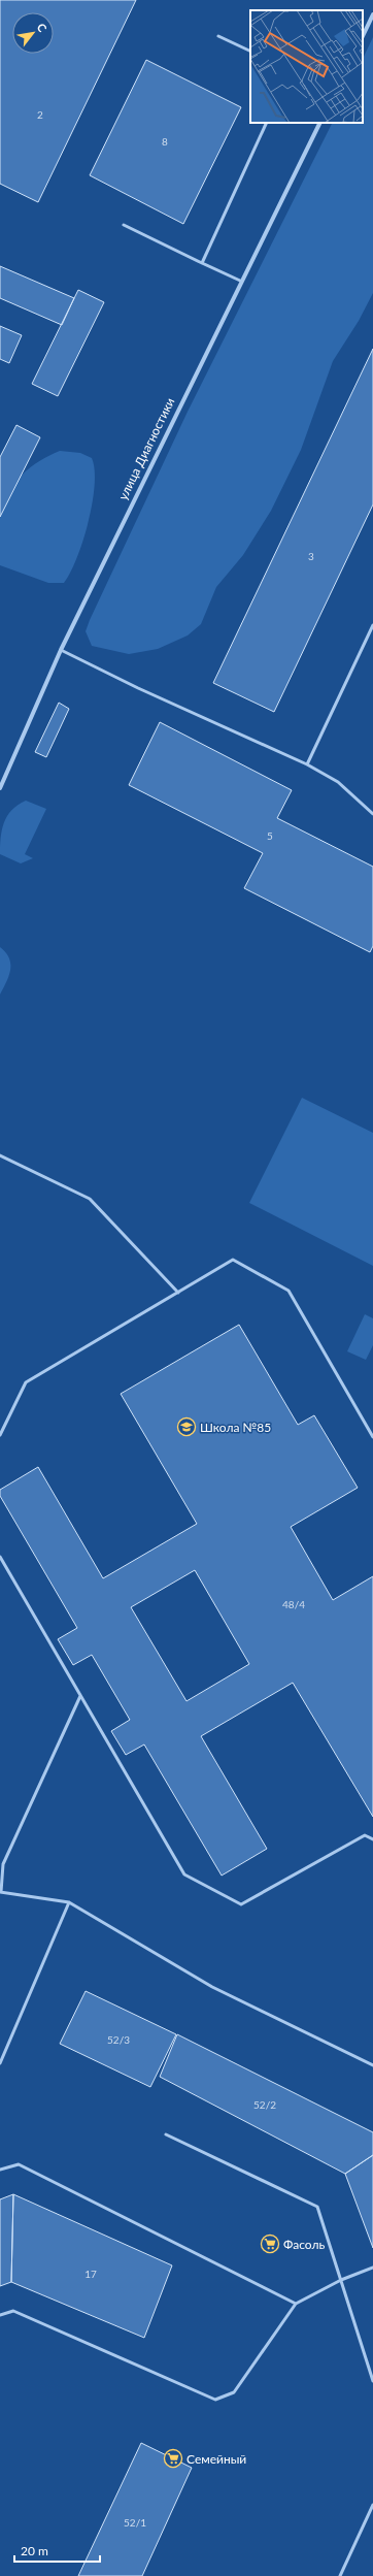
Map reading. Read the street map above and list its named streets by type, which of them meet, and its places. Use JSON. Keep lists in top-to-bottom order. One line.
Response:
{"streets":{"street":["улица Диагностики"]},"places":{"school or university":["Школа №85"],"supermarket":["Фасоль","Семейный"]},"house_numbers":["2","8","3","5","48/4","52/3","52/2","17","52/1"],"scale_bar":"20 m","north":"top right"}
